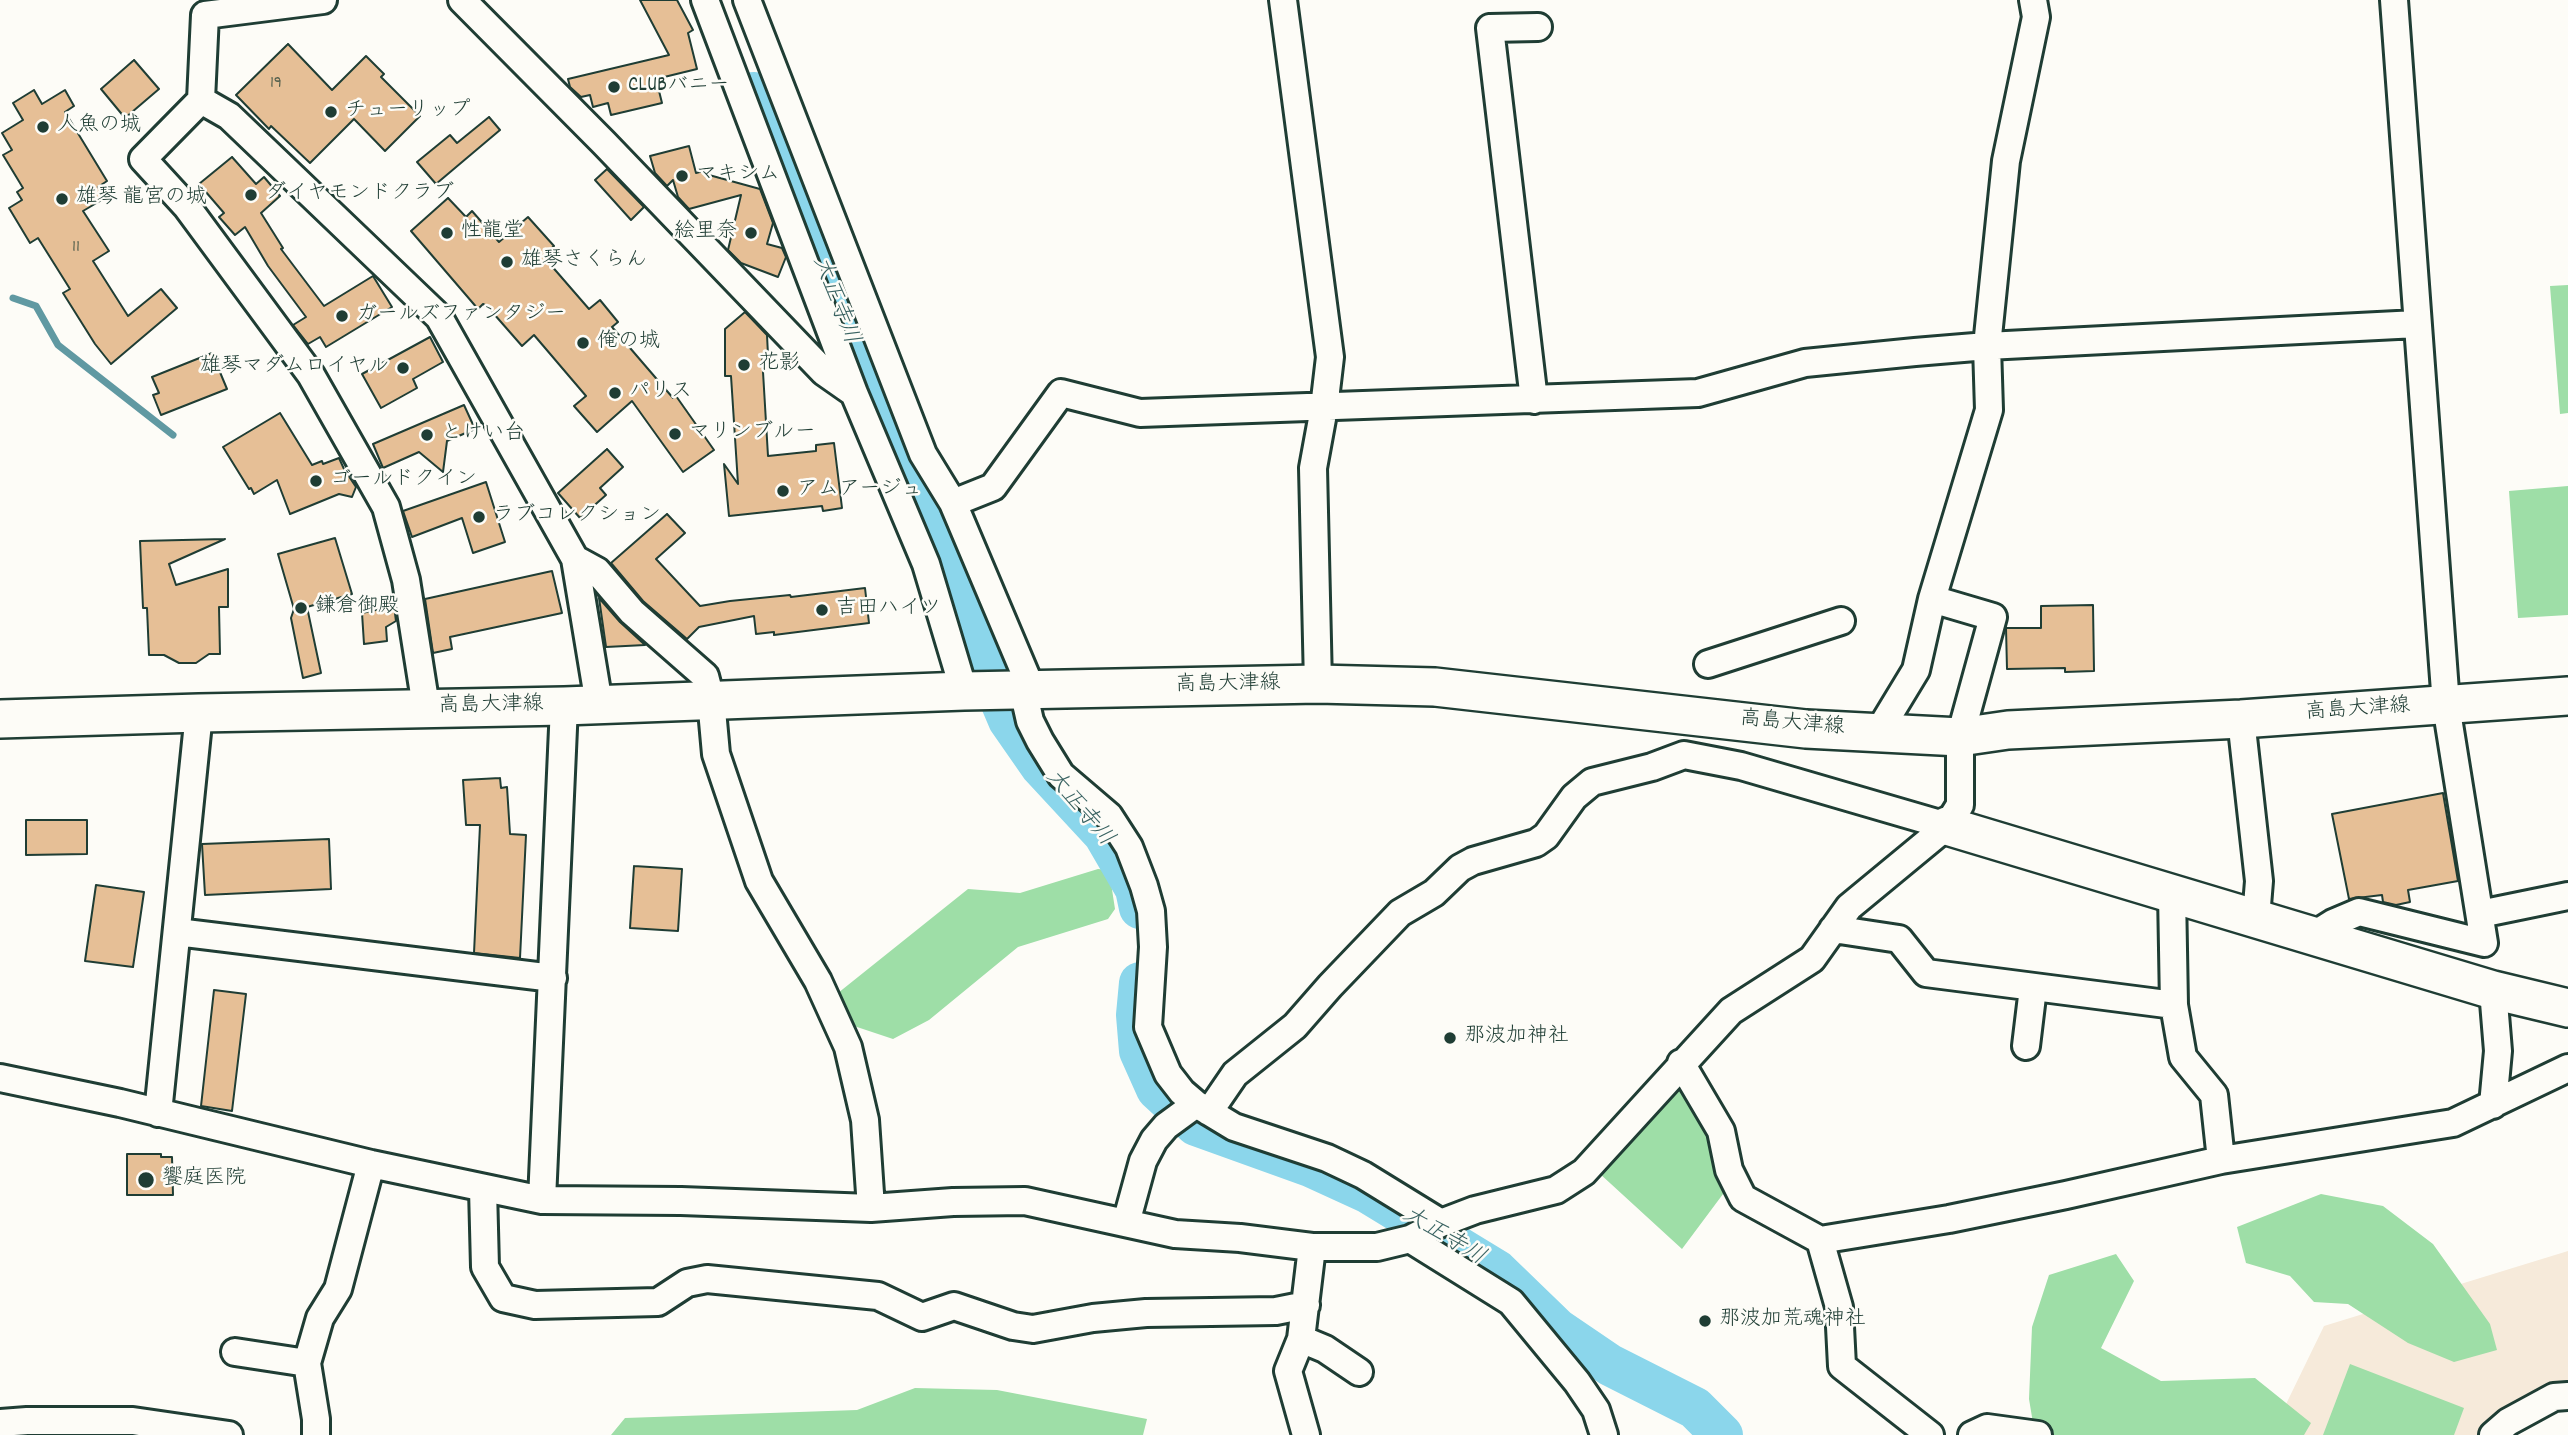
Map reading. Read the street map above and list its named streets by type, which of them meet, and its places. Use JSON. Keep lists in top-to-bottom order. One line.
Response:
{"streets":{"main road":["高島大津線"]},"water":["大正寺川"],"places":["CLUBバニー","チューリップ","人魚の城","マキシム","ダイヤモンドクラブ","雄琴 龍宮の城","性龍堂","絵里奈","雄琴さくらん","ガールズファンタジー","俺の城","花影","雄琴マダムロイヤル","パリス","マリンブルー","とけい台","ゴールドクイン","アムアージュ","ラブコレクション","鎌倉御殿","吉田ハイツ","那波加神社","饗庭医院","那波加荒魂神社"],"house_numbers":["19","11"]}
